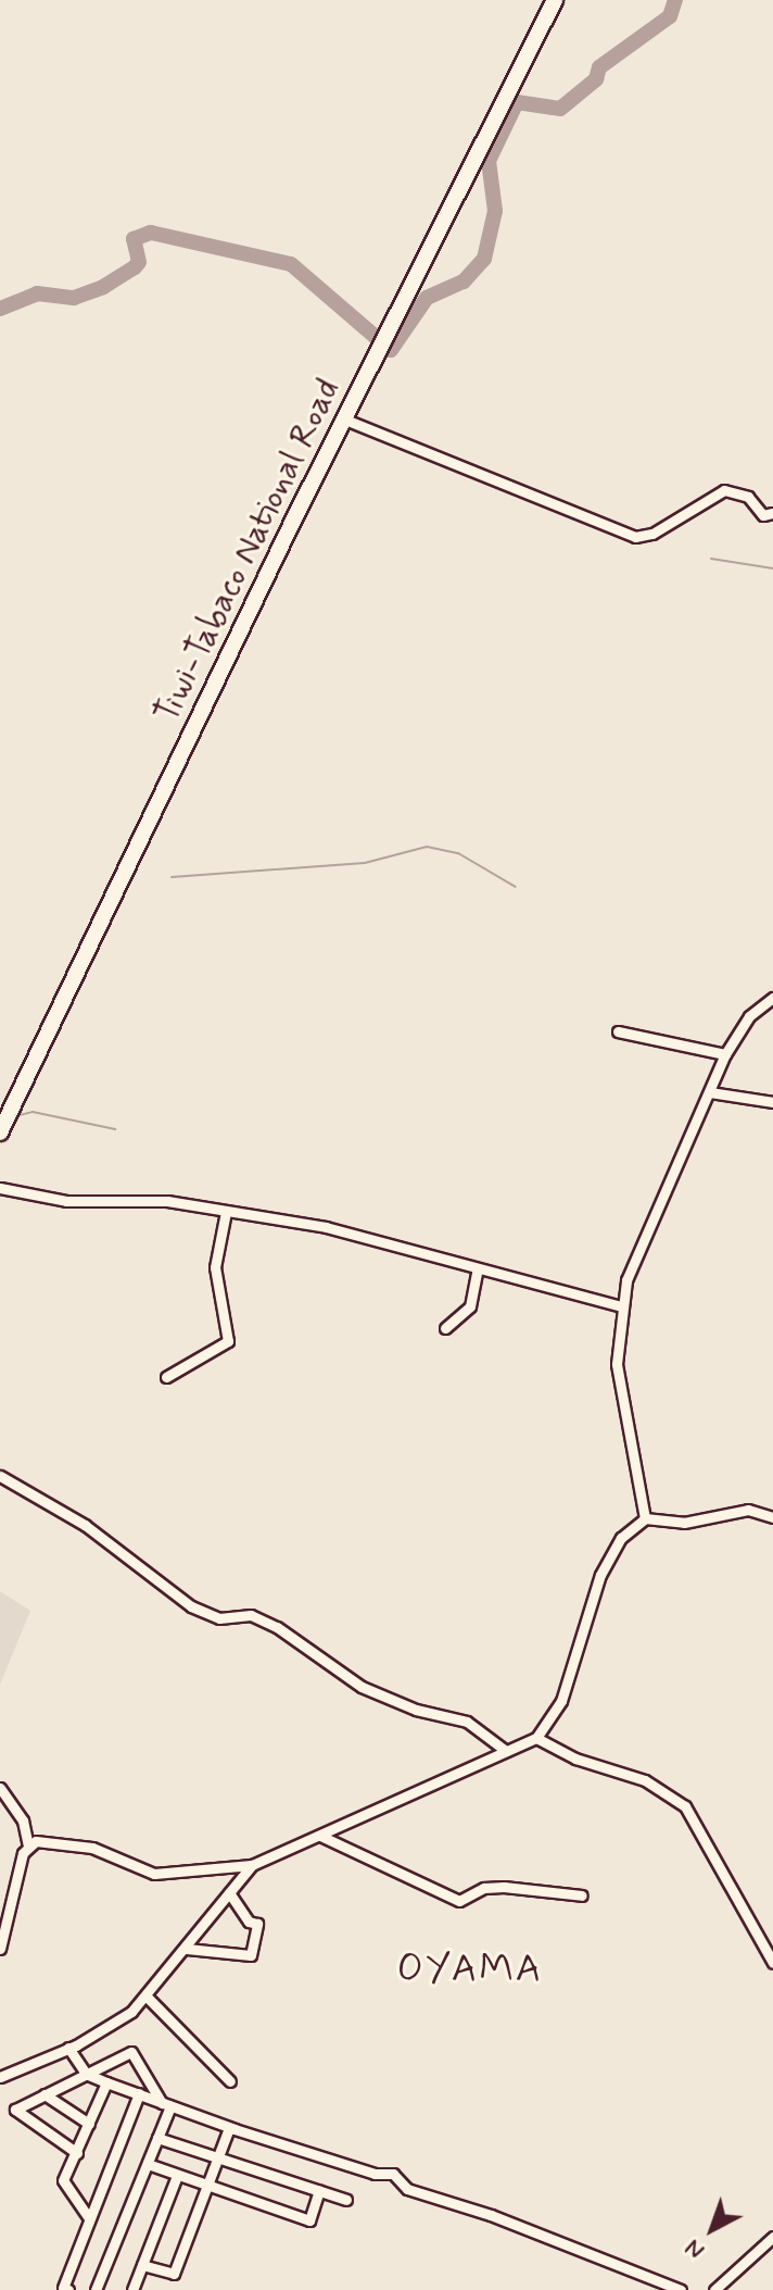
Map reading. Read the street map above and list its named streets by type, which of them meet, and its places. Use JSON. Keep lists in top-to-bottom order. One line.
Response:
{"streets":{"main road":["Tiwi-Tabaco National Road"]},"districts":["OYAMA"],"north":"bottom left"}
